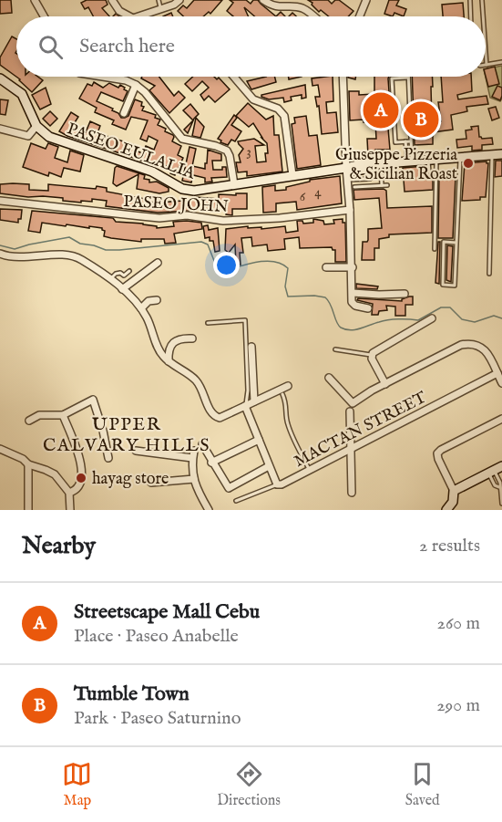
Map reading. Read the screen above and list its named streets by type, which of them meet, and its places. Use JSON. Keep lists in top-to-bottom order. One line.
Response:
{"streets":{"street":["PASEO EULALIA","PASEO JOHN","MACTAN STREET"]},"districts":["UPPER CALVARY HILLS"],"places":["Giuseppe Pizzeria & Sicilian Roast","hayag store"],"house_numbers":["3","4","6"],"page":{"search":"Search here","pins":["A","B"],"heading":["Nearby","2 results"],"list":[{"mark":"A","name":"Streetscape Mall Cebu","note":"Place · Paseo Anabelle","value":"260 m"},{"mark":"B","name":"Tumble Town","note":"Park · Paseo Saturnino","value":"290 m"}],"nav":["Map","Directions","Saved"]}}
